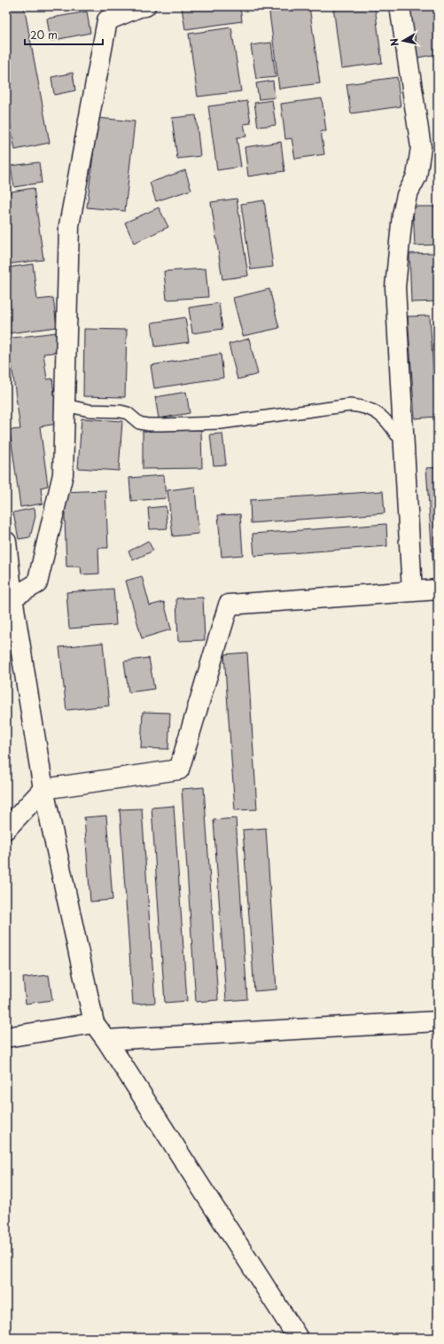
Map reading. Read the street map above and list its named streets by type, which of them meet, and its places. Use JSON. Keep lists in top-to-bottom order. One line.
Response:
{"scale_bar":"20 m","north":"left"}
